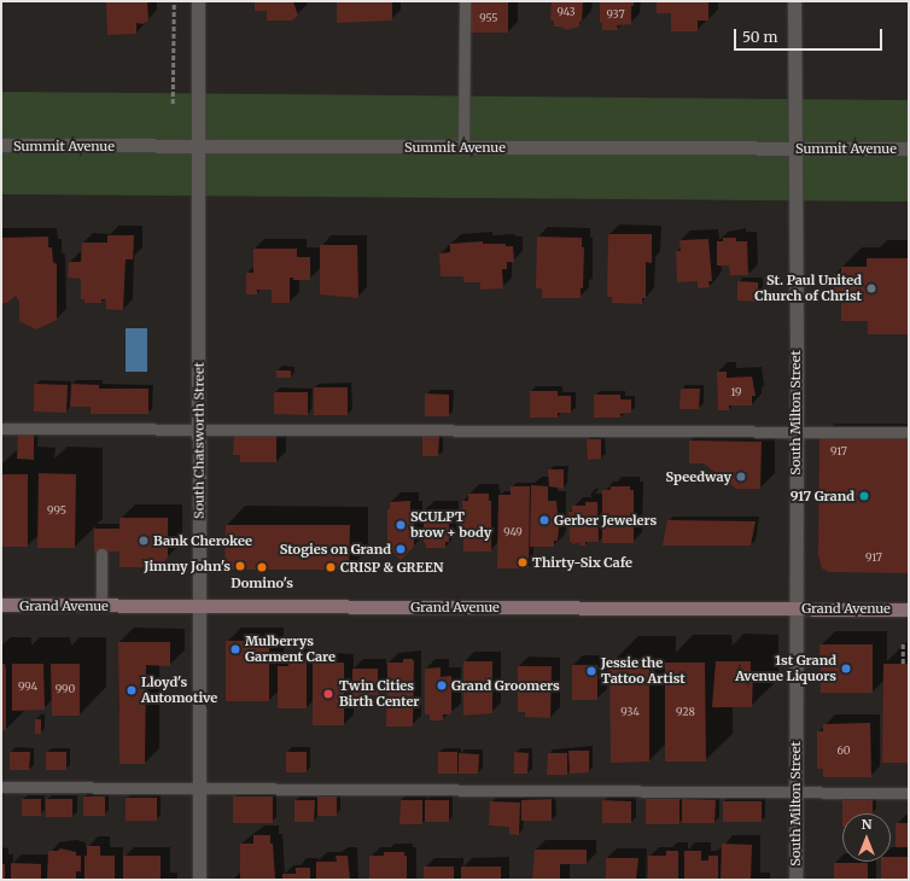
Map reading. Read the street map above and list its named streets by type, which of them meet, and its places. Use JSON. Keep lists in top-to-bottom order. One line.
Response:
{"streets":{"main road":["Grand Avenue"],"street":["Summit Avenue","South Milton Street","South Chatsworth Street"]},"crossings":[["Summit Avenue","South Milton Street"],["Summit Avenue","South Chatsworth Street"],["South Milton Street","Grand Avenue"],["South Chatsworth Street","Grand Avenue"]],"places":["St. Paul United Church of Christ","Speedway","917 Grand","Gerber Jewelers","SCULPT brow + body","Bank Cherokee","Stogies on Grand","Thirty-Six Cafe","Jimmy John's","Domino's","CRISP & GREEN","Mulberrys Garment Care","1st Grand Avenue Liquors","Jessie the Tattoo Artist","Grand Groomers","Lloyd's Automotive","Twin Cities Birth Center"],"house_numbers":["943","937","955","19","917","995","949","917","994","990","934","928","60"],"scale_bar":"50 m","north":"top"}
